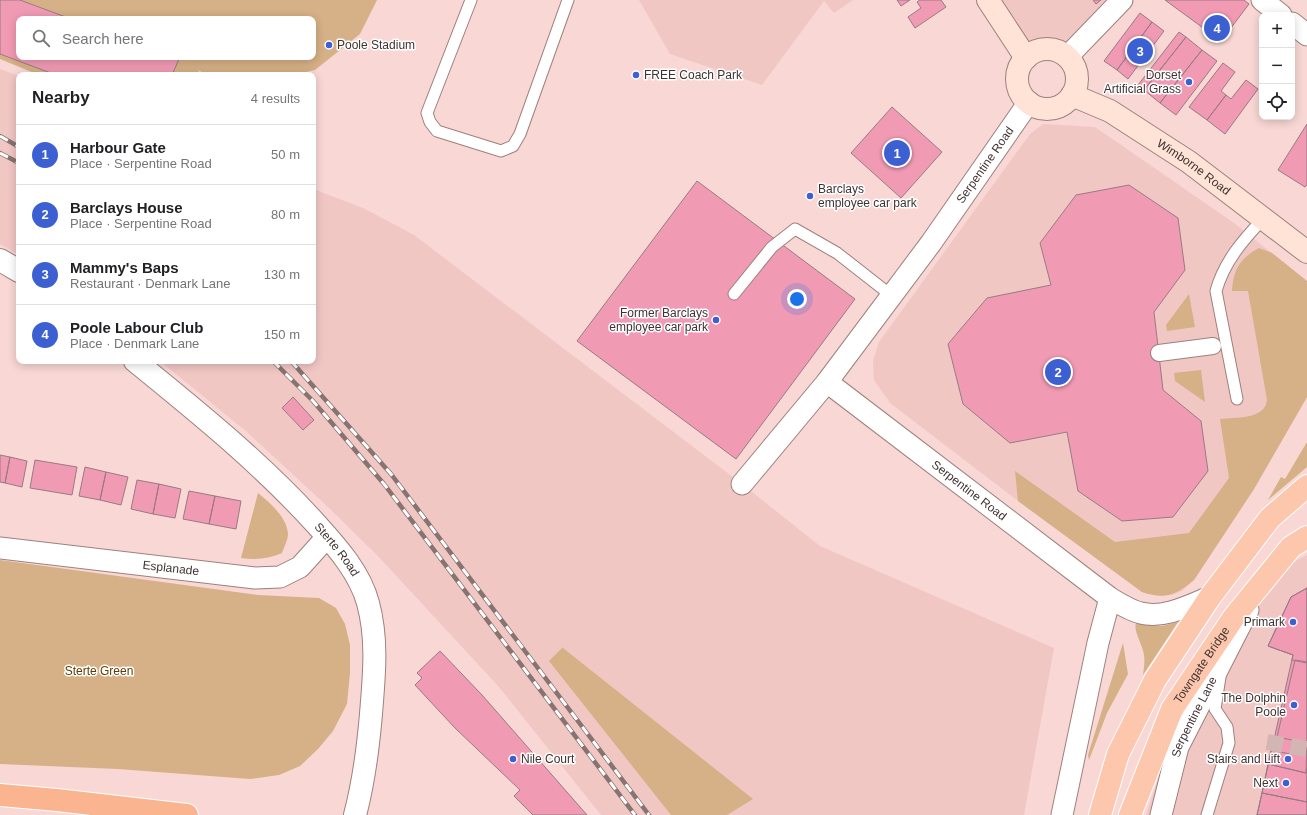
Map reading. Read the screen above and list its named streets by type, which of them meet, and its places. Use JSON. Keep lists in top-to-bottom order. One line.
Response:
{"streets":{"main road":["Wimborne Road","Towngate Bridge"],"street":["Serpentine Road","Sterte Road","Esplanade","Serpentine Lane"]},"crossings":[["Serpentine Road","Wimborne Road"],["Sterte Road","Esplanade"],["Towngate Bridge","Serpentine Lane"]],"parks":["Sterte Green"],"places":["Poole Stadium","FREE Coach Park","Dorset Artificial Grass","Barclays employee car park","Former Barclays employee car park","Primark","The Dolphin Poole","Nile Court","Stairs and Lift","Next"],"page":{"map_buttons":["+","−"],"pins":["4","3","1","2"],"search":"Search here","heading":["Nearby","4 results"],"list":[{"mark":"1","name":"Harbour Gate","note":"Place · Serpentine Road","value":"50 m"},{"mark":"2","name":"Barclays House","note":"Place · Serpentine Road","value":"80 m"},{"mark":"3","name":"Mammy's Baps","note":"Restaurant · Denmark Lane","value":"130 m"},{"mark":"4","name":"Poole Labour Club","note":"Place · Denmark Lane","value":"150 m"}]}}
